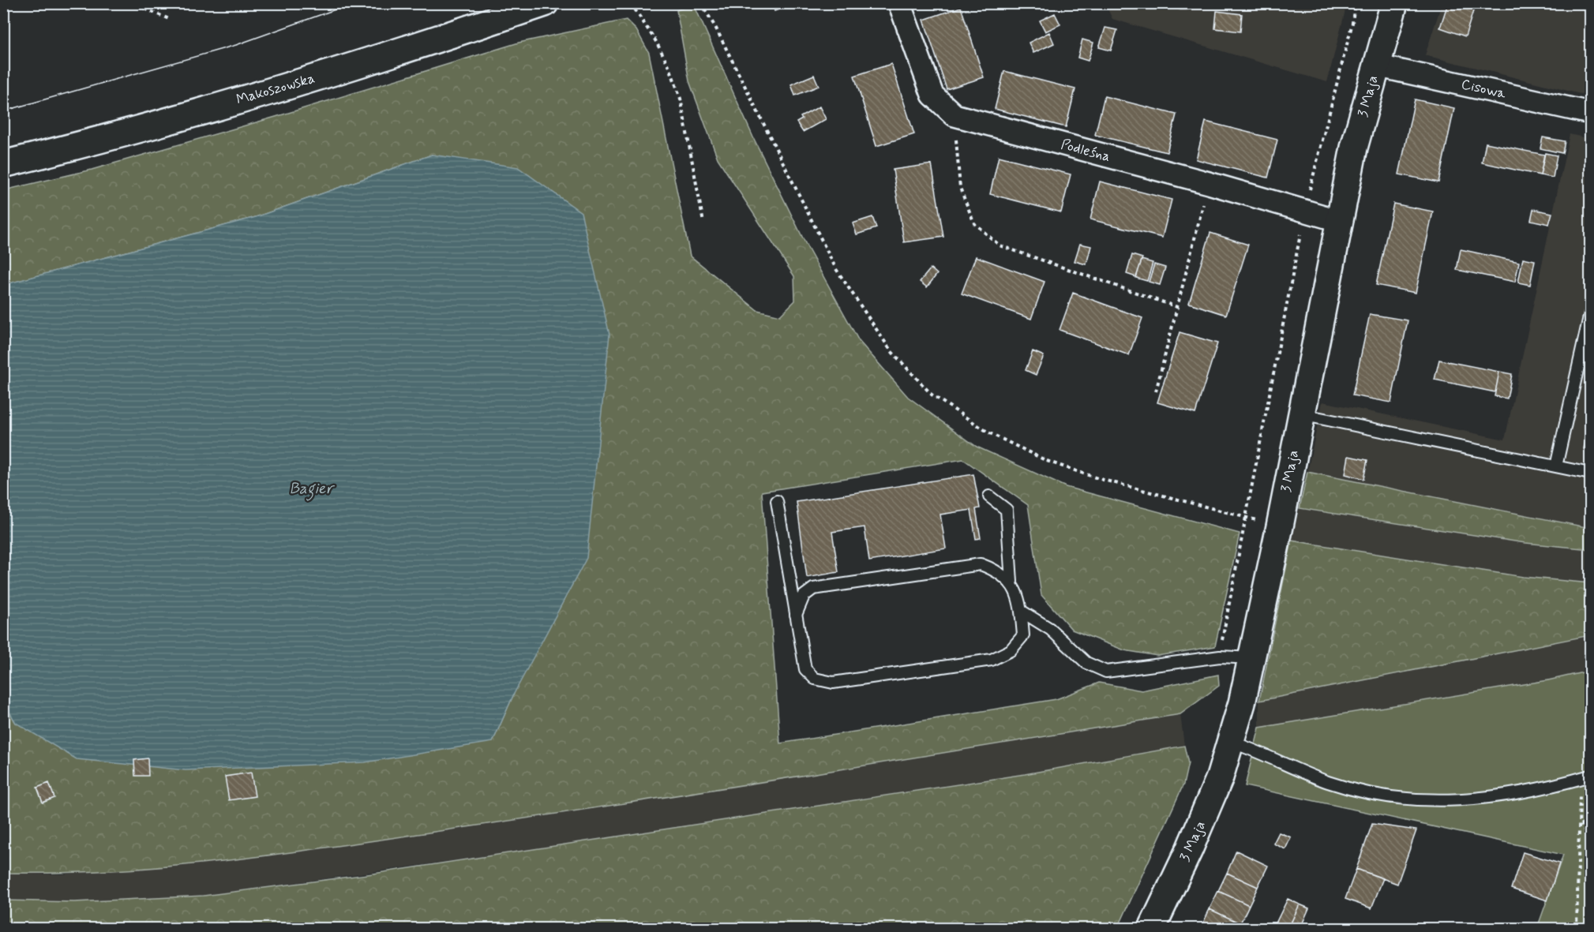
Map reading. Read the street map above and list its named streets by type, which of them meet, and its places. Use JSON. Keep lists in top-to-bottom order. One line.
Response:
{"streets":{"main road":["Makoszowska","3 Maja"],"street":["Cisowa","Podleśna"]},"crossings":[["Cisowa","3 Maja"],["3 Maja","Podleśna"]],"water":["Bagier"]}
